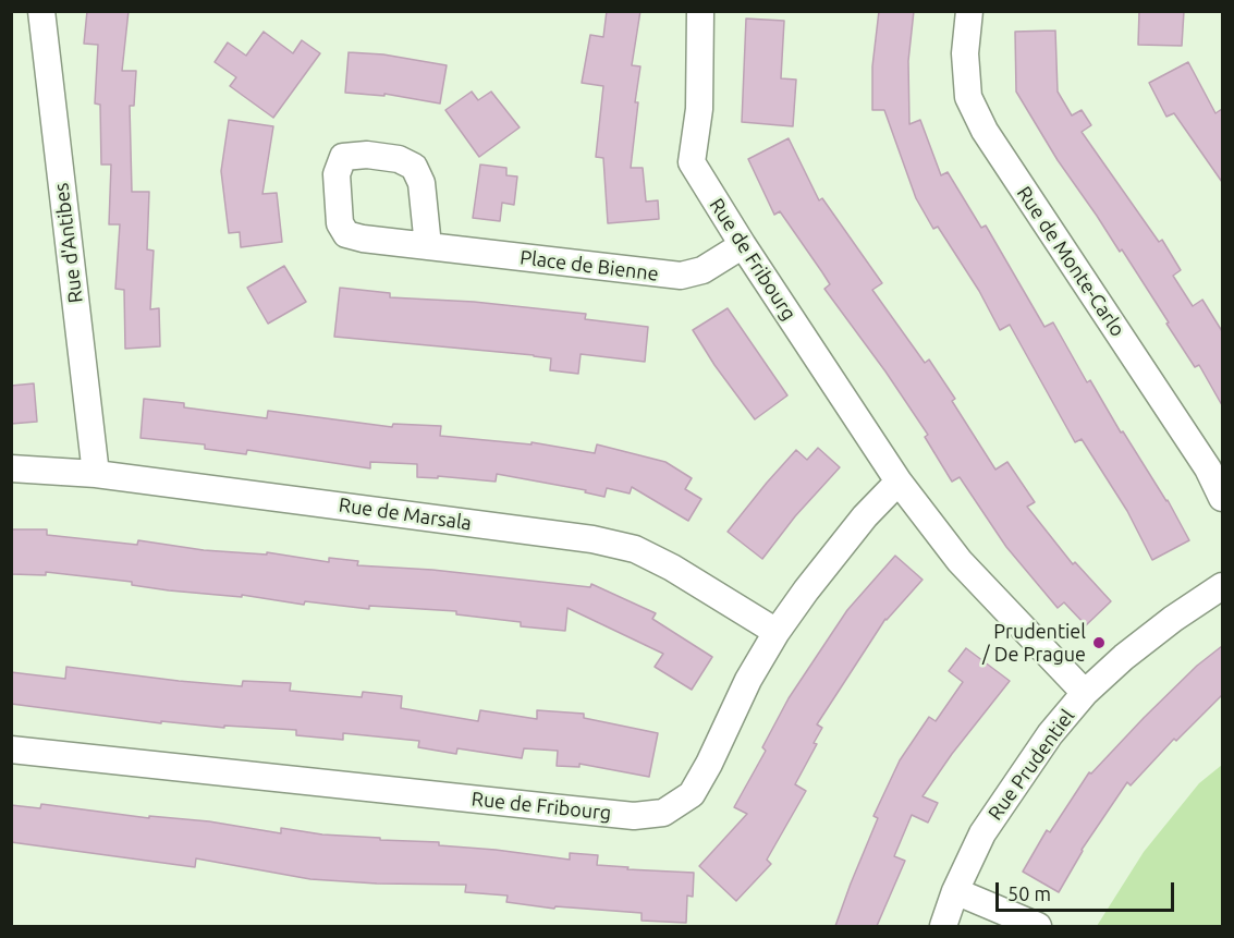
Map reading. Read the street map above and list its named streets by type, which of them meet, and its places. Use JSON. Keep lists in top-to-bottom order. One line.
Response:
{"streets":{"street":["Rue d'Antibes","Rue de Fribourg","Rue de Monte-Carlo","Place de Bienne","Rue de Marsala","Rue Prudentiel"]},"crossings":[["Rue d'Antibes","Rue de Marsala"],["Rue de Fribourg","Place de Bienne"],["Rue de Fribourg","Rue de Marsala"],["Rue de Fribourg","Rue Prudentiel"]],"places":["Prudentiel / De Prague"],"scale_bar":"50 m"}
